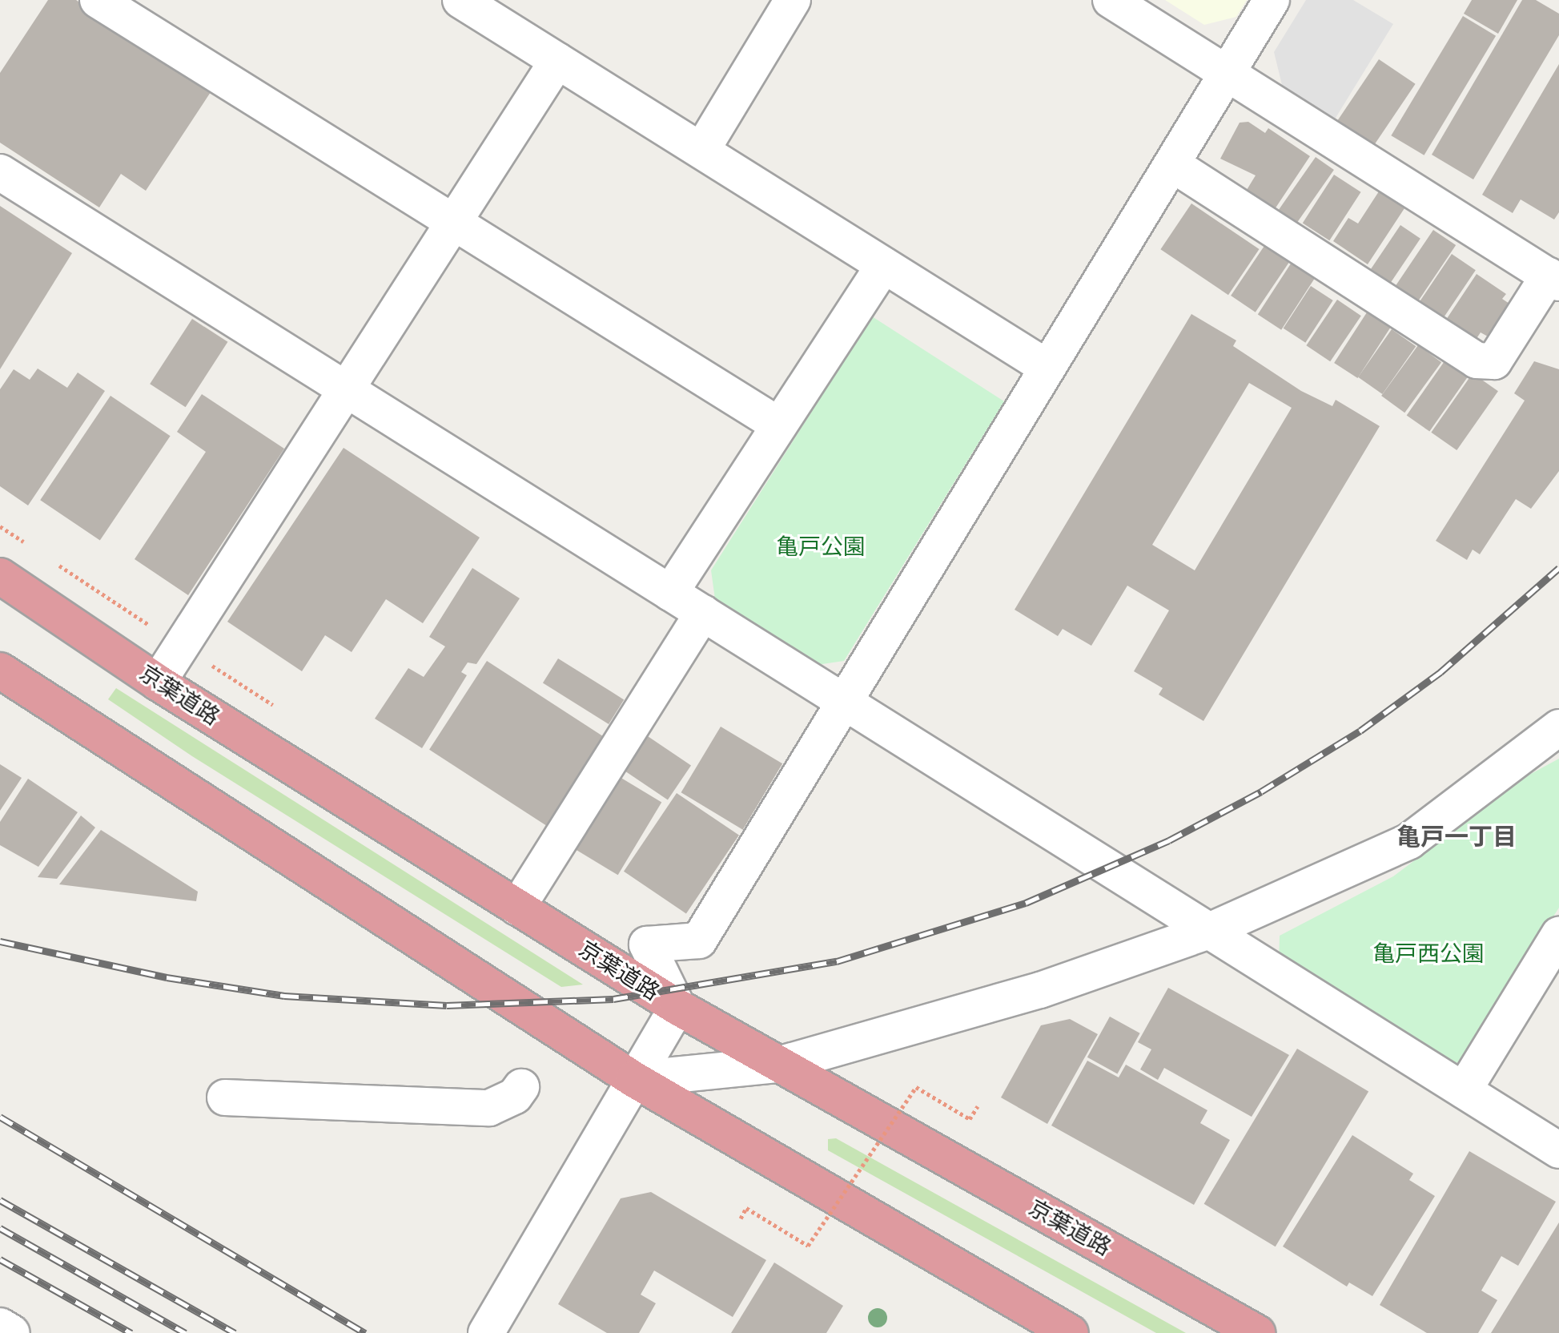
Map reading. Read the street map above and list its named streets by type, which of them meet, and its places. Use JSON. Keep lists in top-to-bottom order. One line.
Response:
{"streets":{"highway":["京葉道路"]},"districts":["亀戸一丁目"],"parks":["亀戸公園","亀戸西公園"]}
